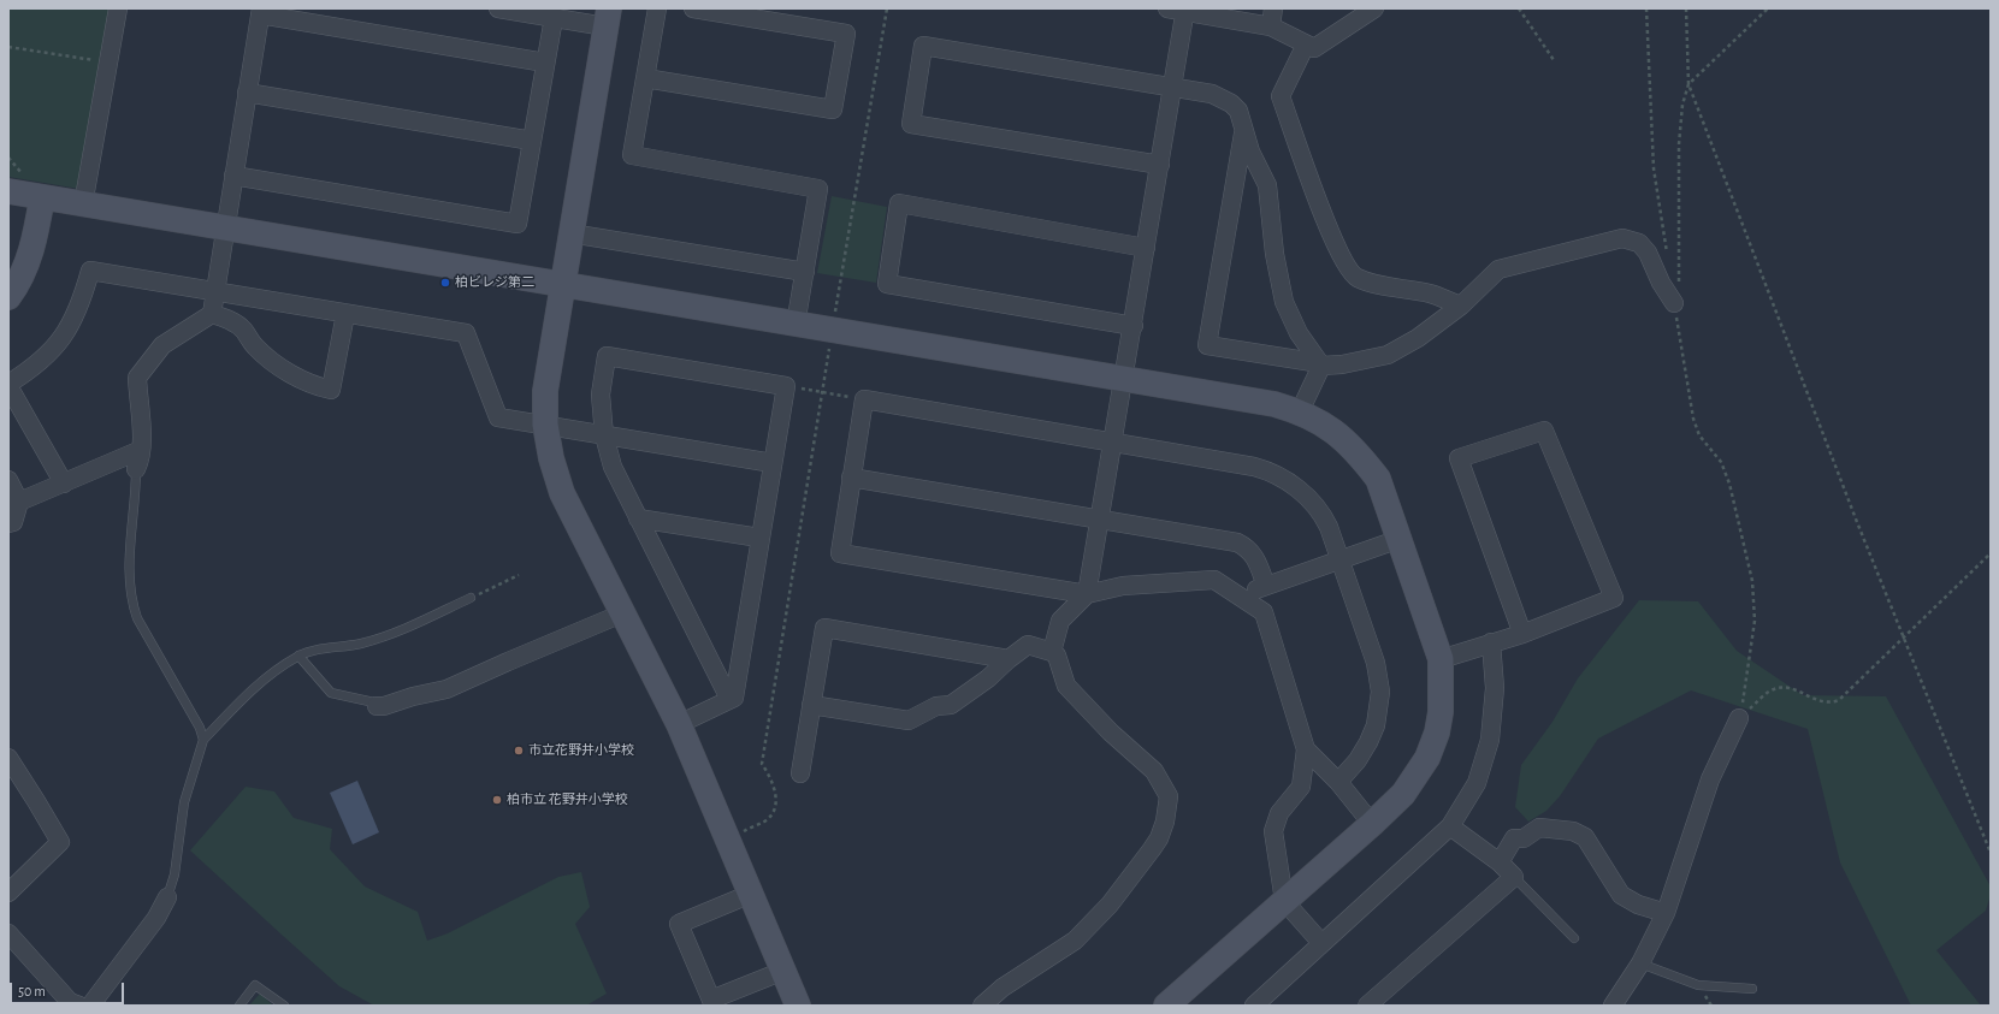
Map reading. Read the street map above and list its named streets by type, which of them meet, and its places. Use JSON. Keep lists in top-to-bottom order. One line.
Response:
{"places":["柏ビレジ第二","市立花野井小学校","柏市立 花野井小学校"],"scale_bar":"50 m"}
